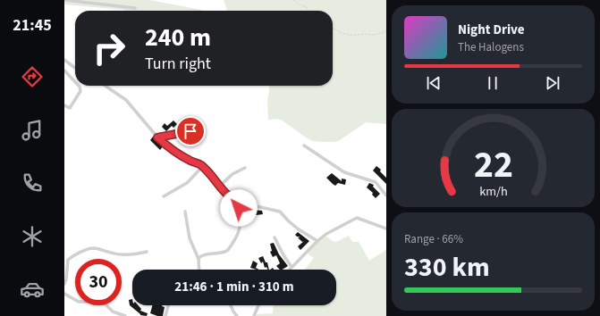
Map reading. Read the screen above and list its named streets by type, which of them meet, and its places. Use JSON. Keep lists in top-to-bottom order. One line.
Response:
{"page":{"tabs":"21:45","turn":["240 m","Turn right"],"song":["Night Drive","The Halogens"],"tile":["Range · 66%","330 km"],"limit":"30","trip":"21:46 · 1 min · 310 m","gauge":["22","km/h"]}}
